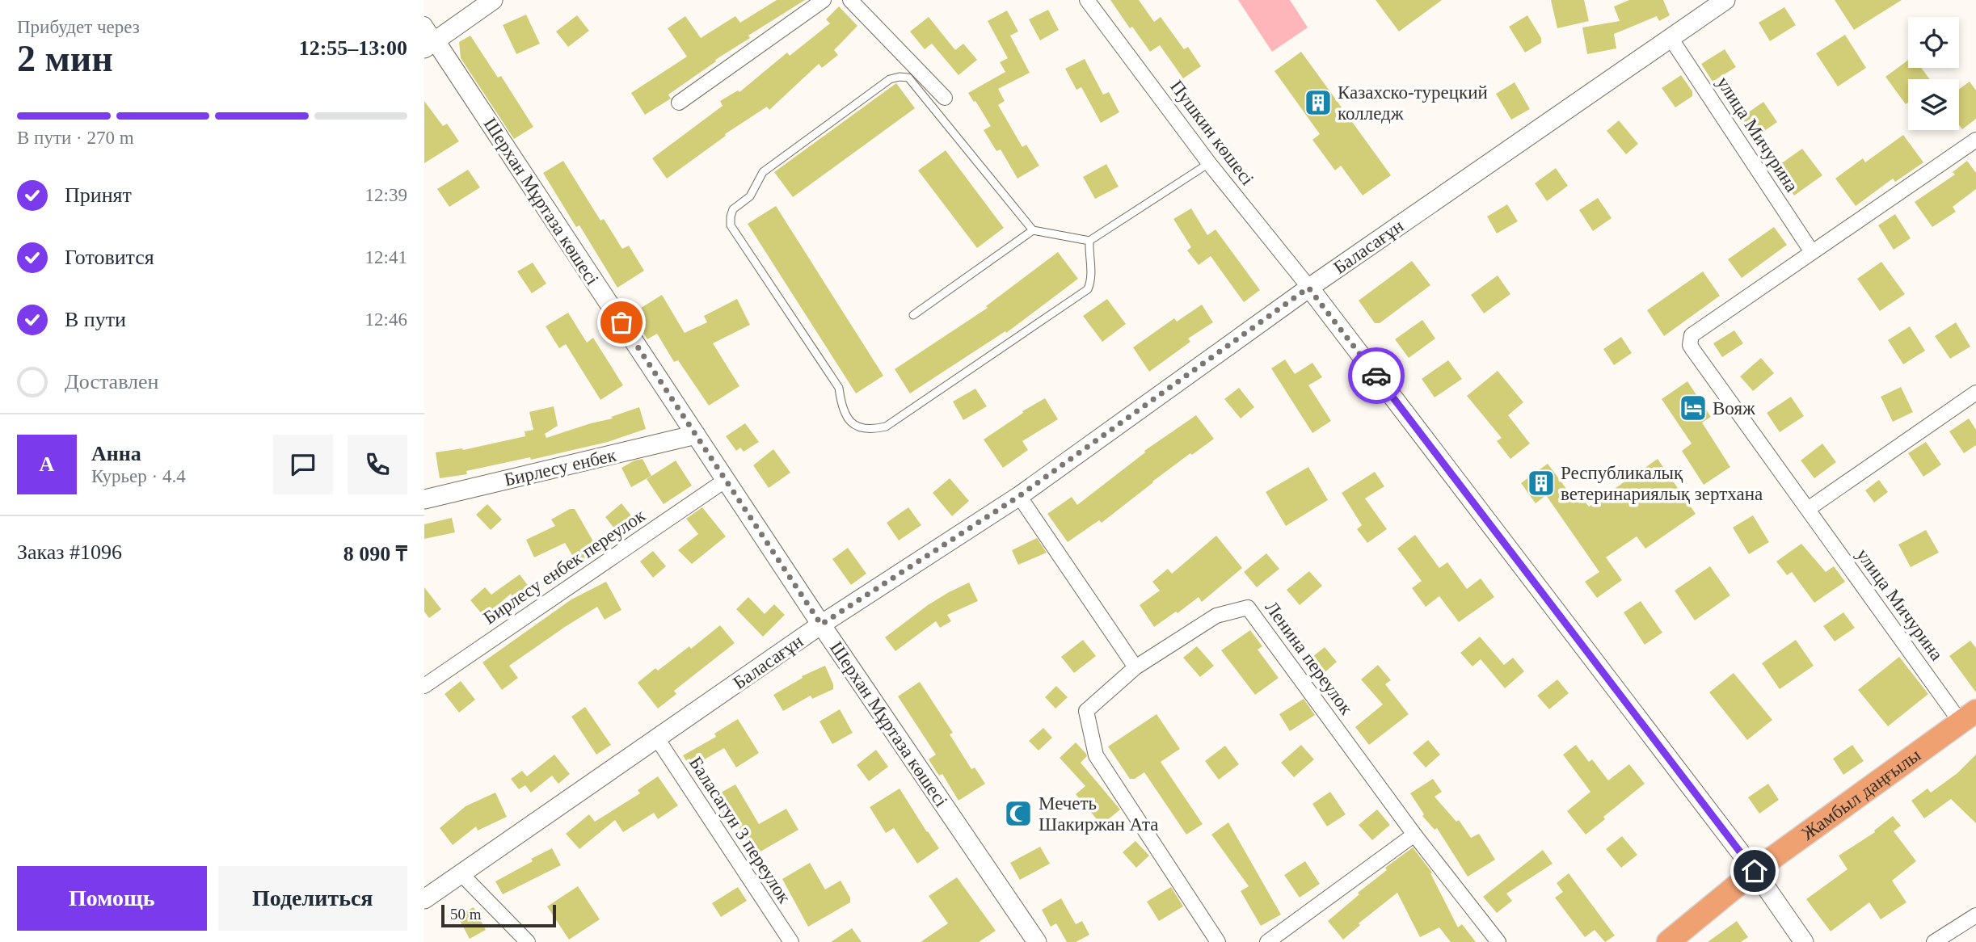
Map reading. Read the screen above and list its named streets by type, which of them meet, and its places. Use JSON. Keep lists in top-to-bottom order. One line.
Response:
{"streets":{"main road":["Жамбыл даңғылы"],"street":["Пушкин көшесі","улица Мичурина","Шерхан Мұртаза көшесі","Баласағұн","Бирлесу енбек","Бирлесу енбек переулок","Ленина переулок","Баласагун 3 переулок"]},"crossings":[["Пушкин көшесі","Баласағұн"],["улица Мичурина","Баласағұн"],["улица Мичурина","Жамбыл даңғылы"],["Шерхан Мұртаза көшесі","Баласағұн"],["Шерхан Мұртаза көшесі","Бирлесу енбек"],["Шерхан Мұртаза көшесі","Бирлесу енбек переулок"],["Баласағұн","Баласагун 3 переулок"]],"places":{"building":["Казахско-турецкий колледж","Республикалық ветеринариялық зертхана"],"hotel":["Вояж"],"mosque":["Мечеть Шакиржан Ата"]},"scale_bar":"50 m","page":{"heading":["2 мин","Прибудет через","12:55–13:00"],"panel":["Анна","Курьер · 4.4","Заказ #1096","8 090 ₸"],"bar":"В пути · 270 m","list":[["Принят","12:39"],["Готовится","12:41"],["В пути","12:46"],"Доставлен"],"round":"А","buttons":["Помощь","Поделиться"],"scale":"50 m"}}
